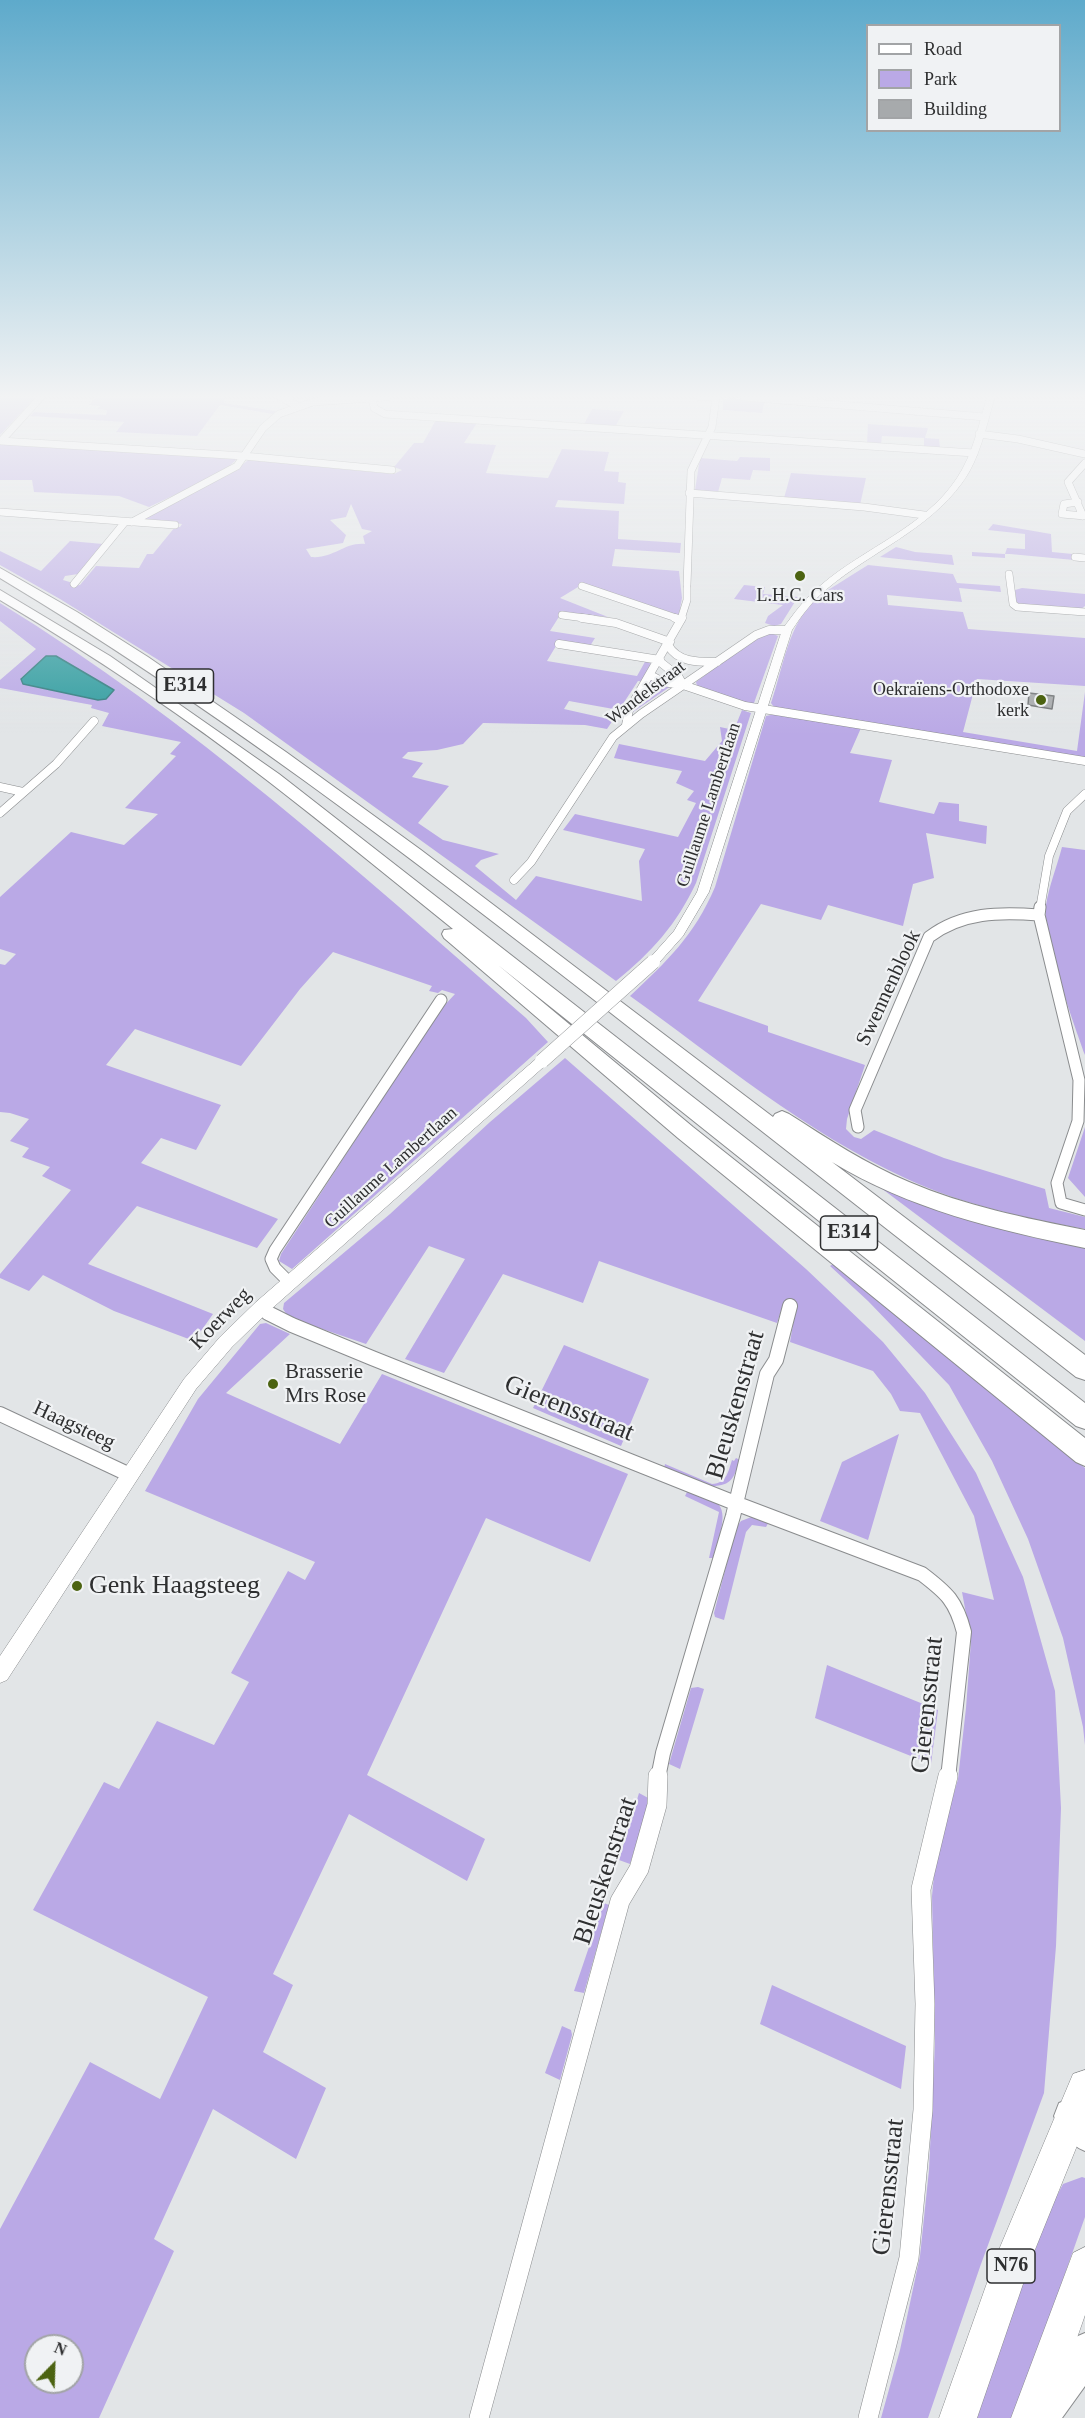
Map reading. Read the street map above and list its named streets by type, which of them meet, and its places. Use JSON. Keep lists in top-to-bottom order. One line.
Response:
{"streets":{"highway":["E314","N76"],"street":["Wandelstraat","Guillaume Lambertlaan","Swennenblook","Koerweg","Bleuskenstraat","Gierensstraat","Haagsteeg"]},"crossings":[["Wandelstraat","Guillaume Lambertlaan"],["Guillaume Lambertlaan","Koerweg"],["Koerweg","Gierensstraat"],["Koerweg","Haagsteeg"],["Bleuskenstraat","Gierensstraat"]],"places":["L.H.C. Cars","Oekraïens-Orthodoxe kerk","Brasserie Mrs Rose","Genk Haagsteeg"],"legend":["Road","Park","Building"],"north":"top right"}
